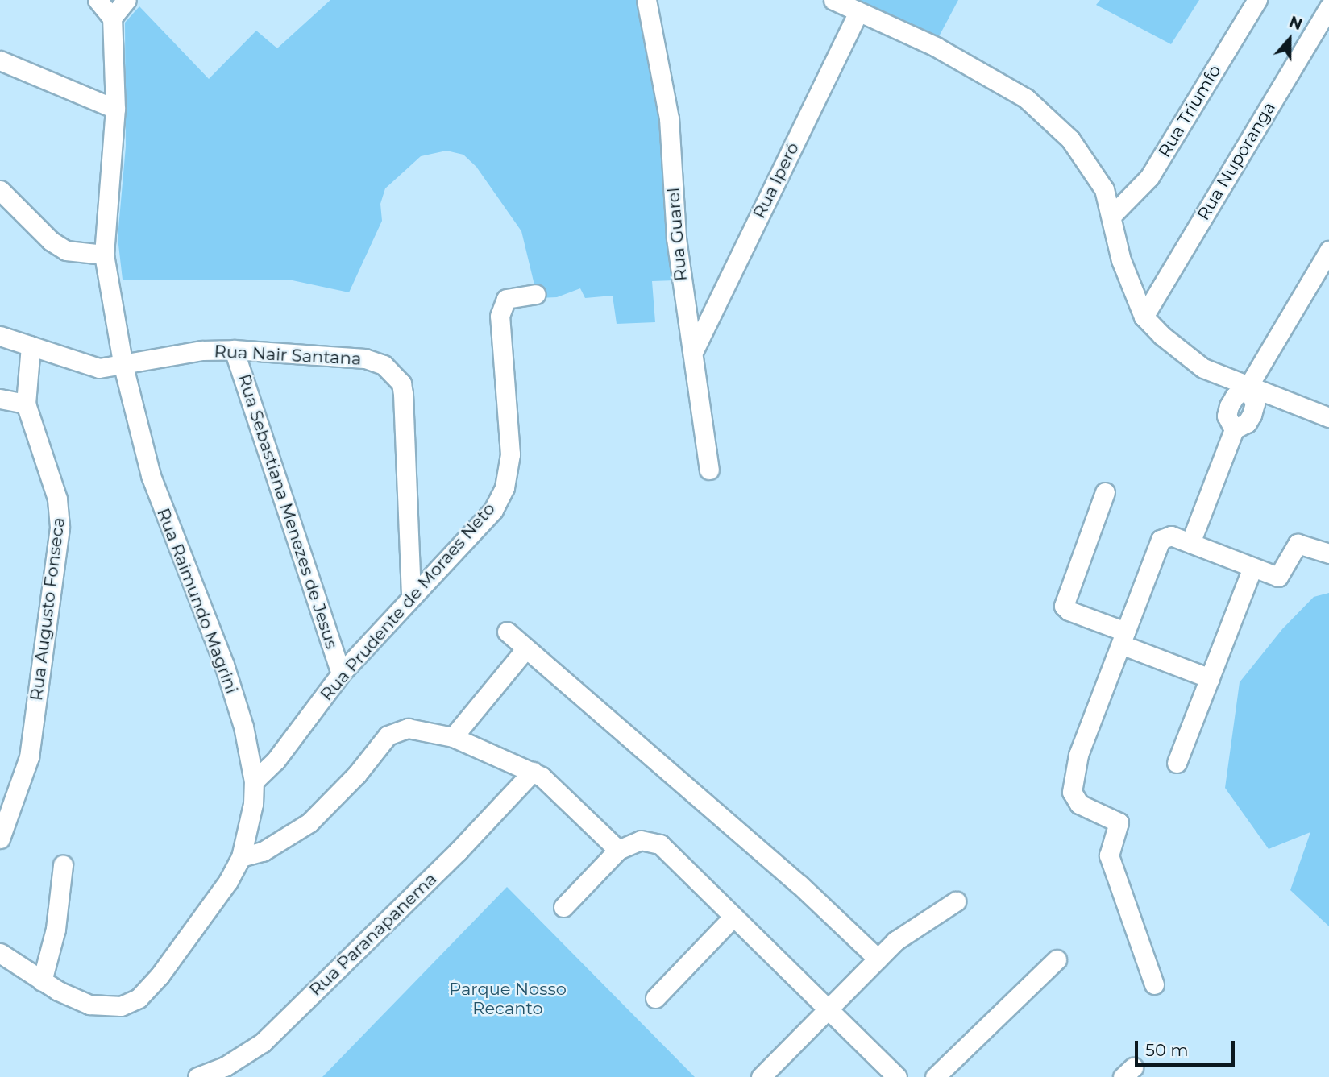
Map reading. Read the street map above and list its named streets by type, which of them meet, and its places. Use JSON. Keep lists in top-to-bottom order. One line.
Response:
{"streets":{"street":["Rua Triumfo","Rua Nuporanga","Rua Iperó","Rua Guarel","Rua Nair Santana","Rua Sebastiana Menezes de Jesus","Rua Raimundo Magrini","Rua Prudente de Moraes Neto","Rua Augusto Fonseca","Rua Paranapanema"]},"crossings":[["Rua Iperó","Rua Guarel"],["Rua Nair Santana","Rua Sebastiana Menezes de Jesus"],["Rua Nair Santana","Rua Raimundo Magrini"],["Rua Nair Santana","Rua Prudente de Moraes Neto"],["Rua Nair Santana","Rua Augusto Fonseca"],["Rua Sebastiana Menezes de Jesus","Rua Prudente de Moraes Neto"],["Rua Raimundo Magrini","Rua Prudente de Moraes Neto"]],"parks":["Parque Nosso Recanto"],"scale_bar":"50 m","north":"top"}
